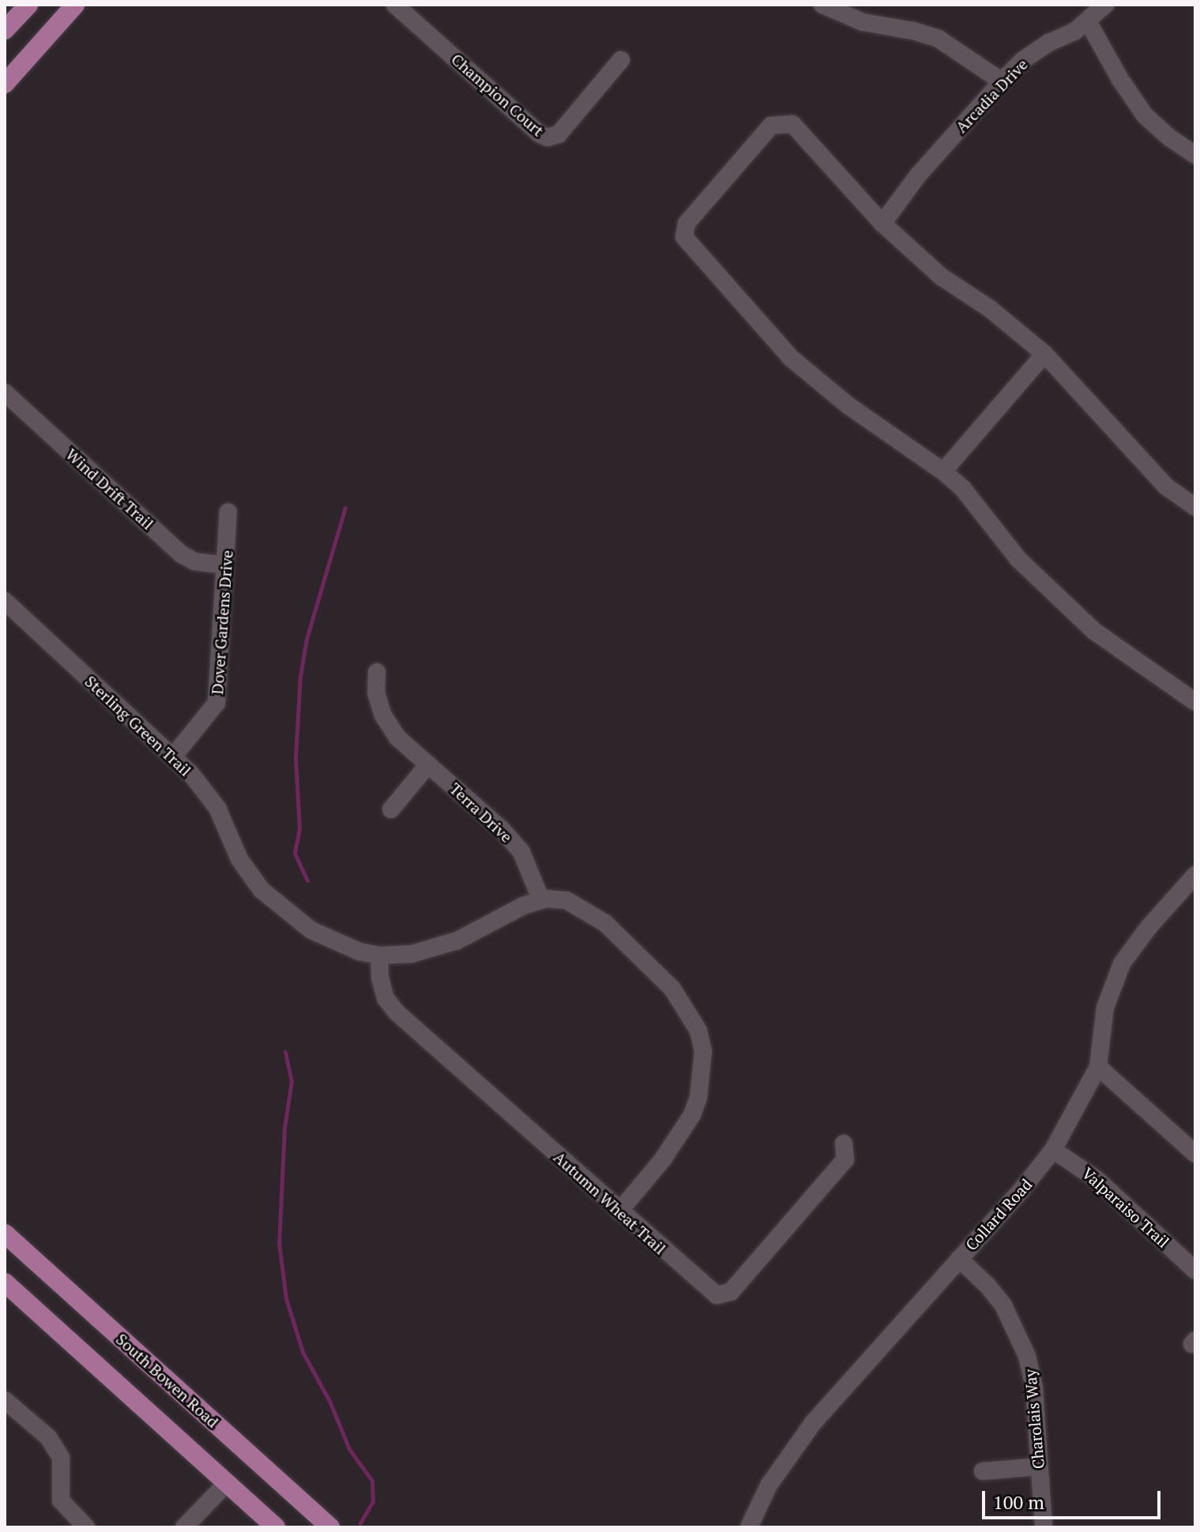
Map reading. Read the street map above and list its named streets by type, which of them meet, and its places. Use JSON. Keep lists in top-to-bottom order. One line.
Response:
{"streets":{"main road":["South Bowen Road"],"street":["Champion Court","Arcadia Drive","Wind Drift Trail","Dover Gardens Drive","Sterling Green Trail","Terra Drive","Autumn Wheat Trail","Valparaiso Trail","Collard Road","Charolais Way"]},"crossings":[["Wind Drift Trail","Dover Gardens Drive"],["Dover Gardens Drive","Sterling Green Trail"],["Sterling Green Trail","Terra Drive"],["Sterling Green Trail","Autumn Wheat Trail"],["Valparaiso Trail","Collard Road"],["Collard Road","Charolais Way"]],"scale_bar":"100 m"}
